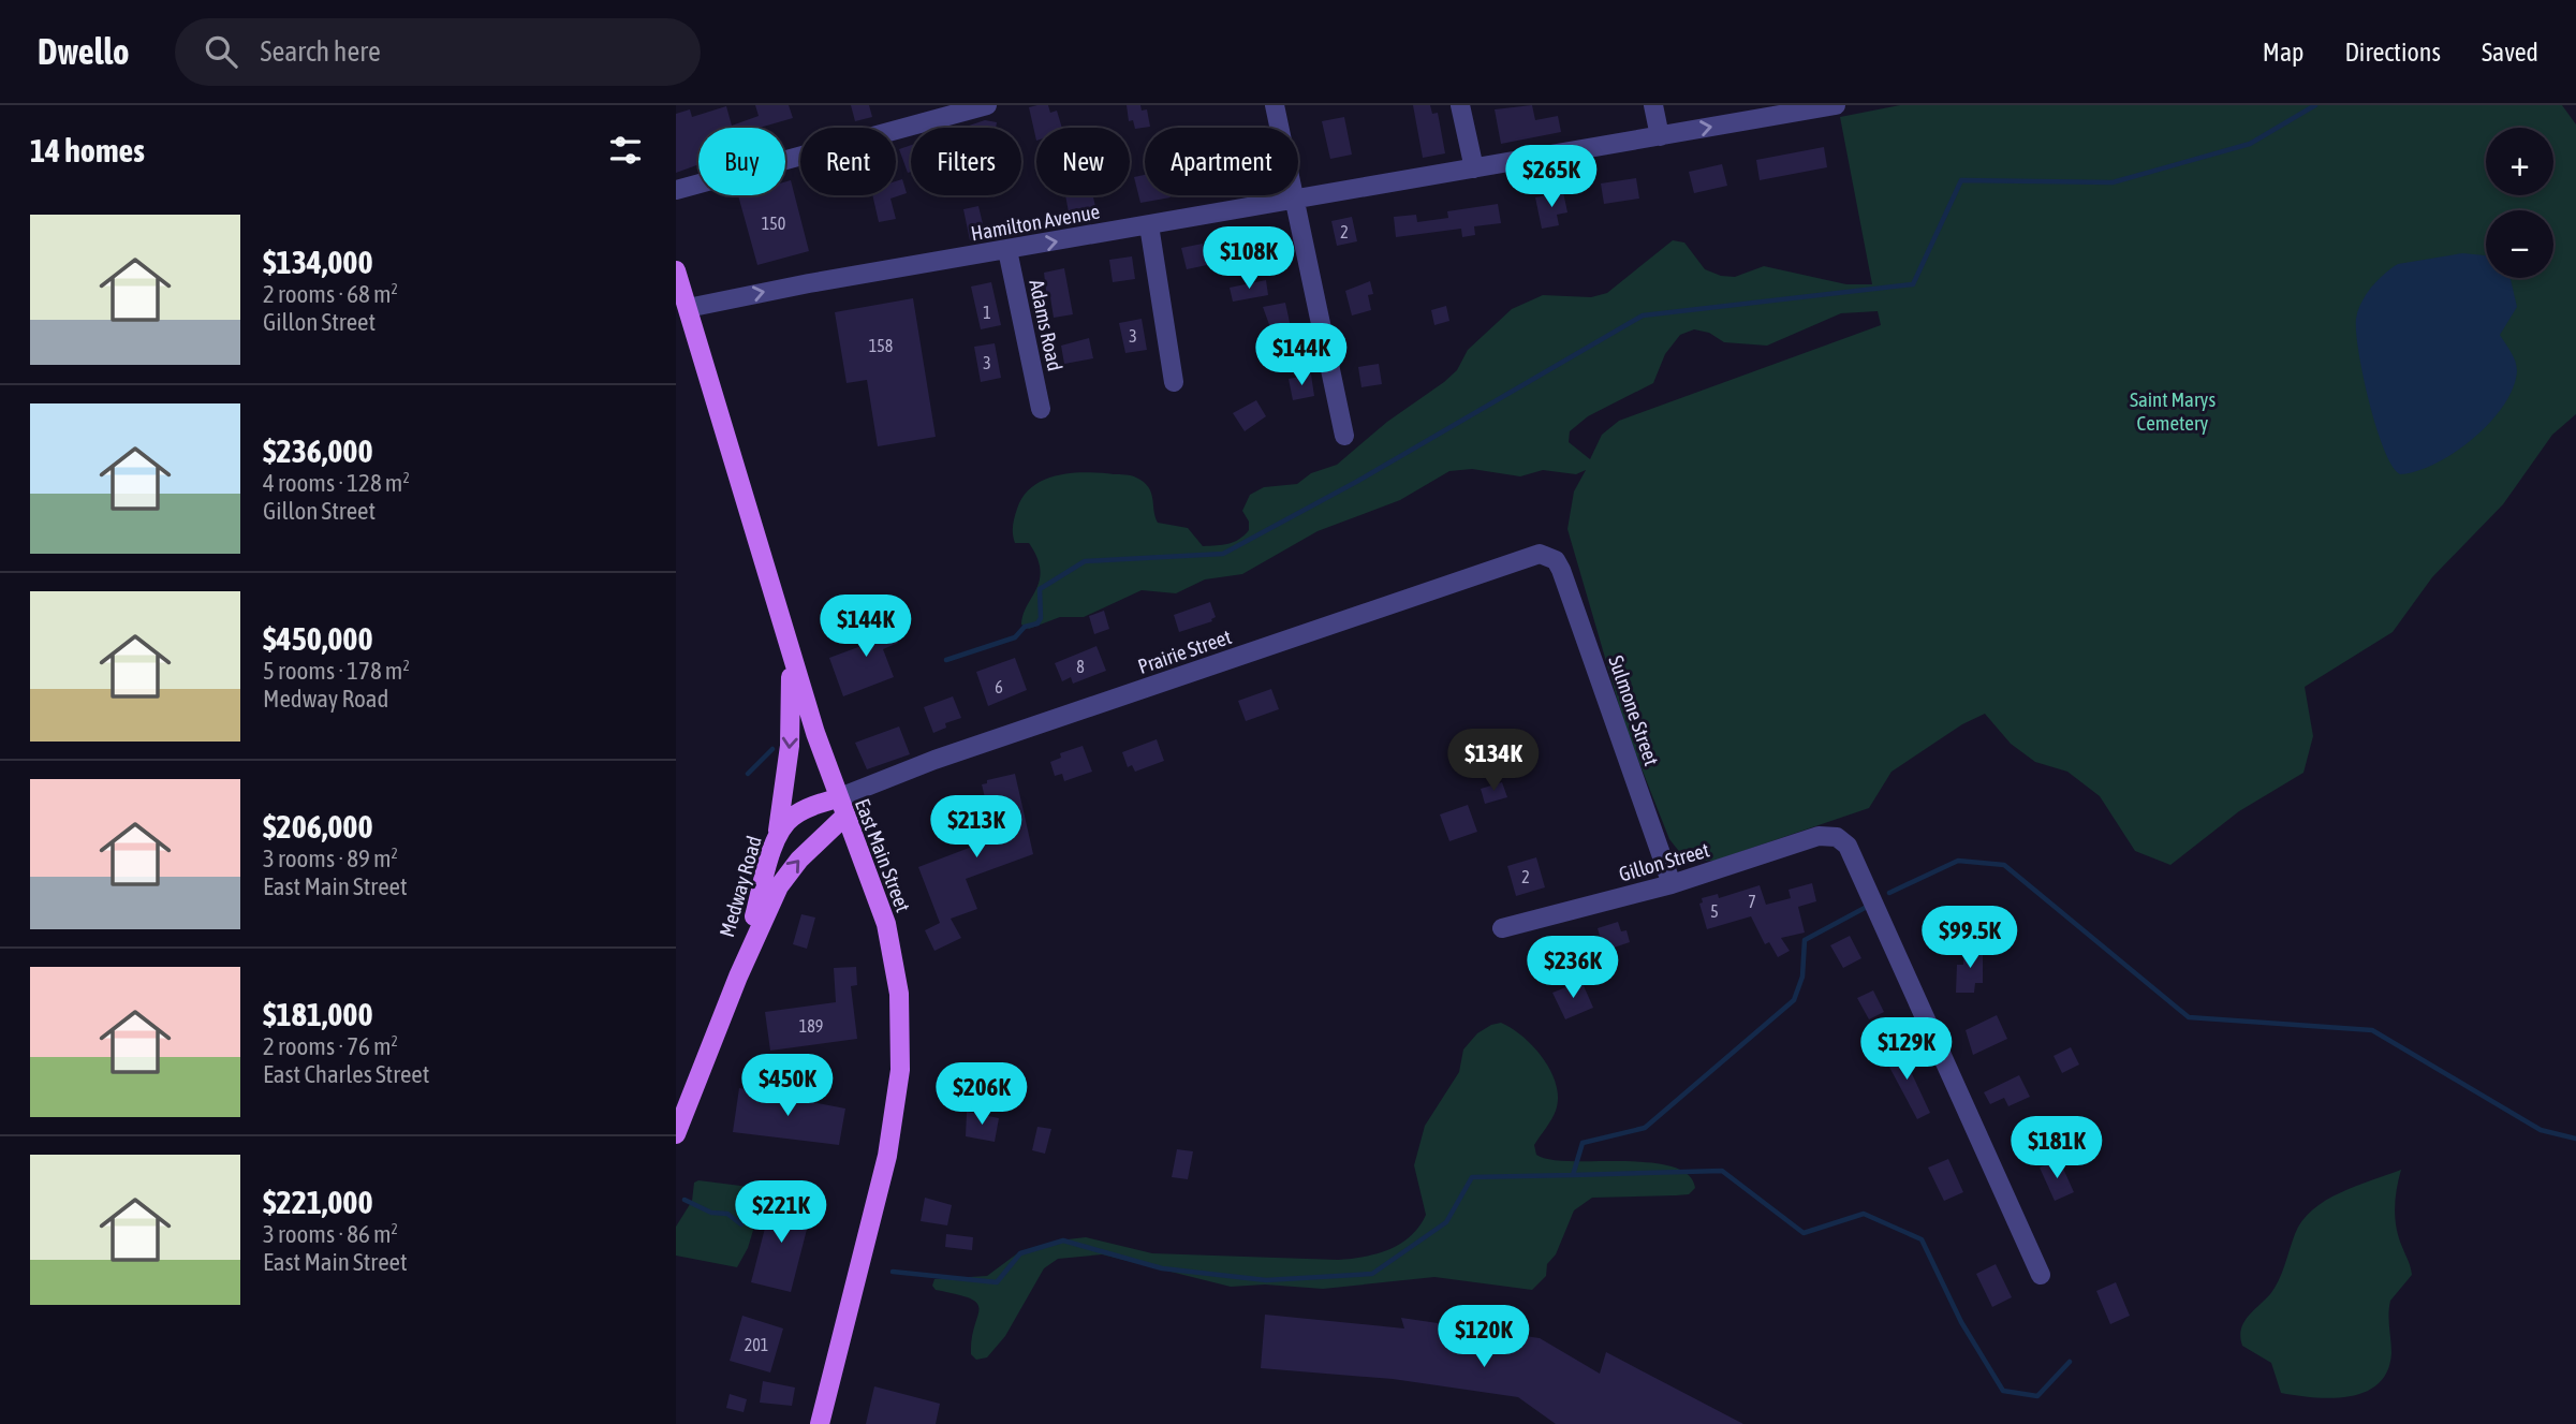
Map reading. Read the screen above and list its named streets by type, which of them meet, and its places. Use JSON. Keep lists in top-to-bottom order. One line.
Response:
{"streets":{"main road":["East Main Street","Medway Road"],"street":["Hamilton Avenue","Adams Road","Prairie Street","Sulmone Street","Gillon Street"]},"crossings":[["Hamilton Avenue","Adams Road"],["Hamilton Avenue","East Main Street"],["Prairie Street","Sulmone Street"],["Prairie Street","East Main Street"],["Prairie Street","Medway Road"],["Sulmone Street","Gillon Street"],["East Main Street","Medway Road"]],"parks":["Saint Marys Cemetery"],"house_numbers":["150","2","1","3","158","3","8","6","2","7","5","189","201"],"page":{"header":"Dwello","search":"Search here","nav":["Map","Directions","Saved"],"heading":"14 homes","map_buttons":["+","−"],"chip":["Buy","Rent","Filters","New","Apartment"],"price":["$265K","$108K","$144K","$144K","$134K","$213K","$99.5K","$236K","$129K","$450K","$206K","$181K","$221K","$120K"],"list":[{"name":"$134,000","note":"2 rooms · 68 m² · Gillon Street"},{"name":"$236,000","note":"4 rooms · 128 m² · Gillon Street"},{"name":"$450,000","note":"5 rooms · 178 m² · Medway Road"},{"name":"$206,000","note":"3 rooms · 89 m² · East Main Street"},{"name":"$181,000","note":"2 rooms · 76 m² · East Charles Street"},{"name":"$221,000","note":"3 rooms · 86 m² · East Main Street"}]}}
